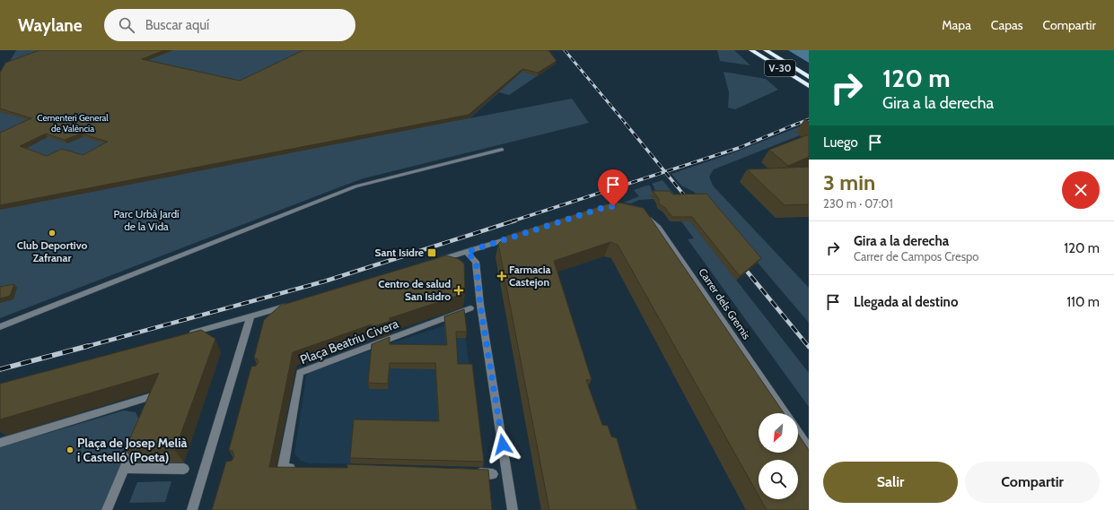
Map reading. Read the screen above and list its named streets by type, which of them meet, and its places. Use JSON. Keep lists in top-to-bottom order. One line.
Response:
{"streets":{"highway":["V-30"],"street":["Carrer dels Gremis","Plaça Beatriu Civera"]},"parks":["Cementeri General de València","Parc Urbà Jardí de la Vida"],"places":{"other":["Club Deportivo Zafranar","Plaça de Josep Melià i Castelló (Poeta)"],"transit":["Sant Isidre"],"health":["Farmacia Castejon","Centro de salud San Isidro"]},"north":"bottom left","page":{"header":"Waylane","search":"Buscar aquí","nav":["Mapa","Capas","Compartir"],"turn":["120 m","Gira a la derecha"],"then":"Luego","heading":["3 min","230 m · 07:01"],"list":[{"name":"Gira a la derecha","note":"Carrer de Campos Crespo","value":"120 m"},{"name":"Llegada al destino","value":"110 m"}],"buttons":["Salir","Compartir"]}}
